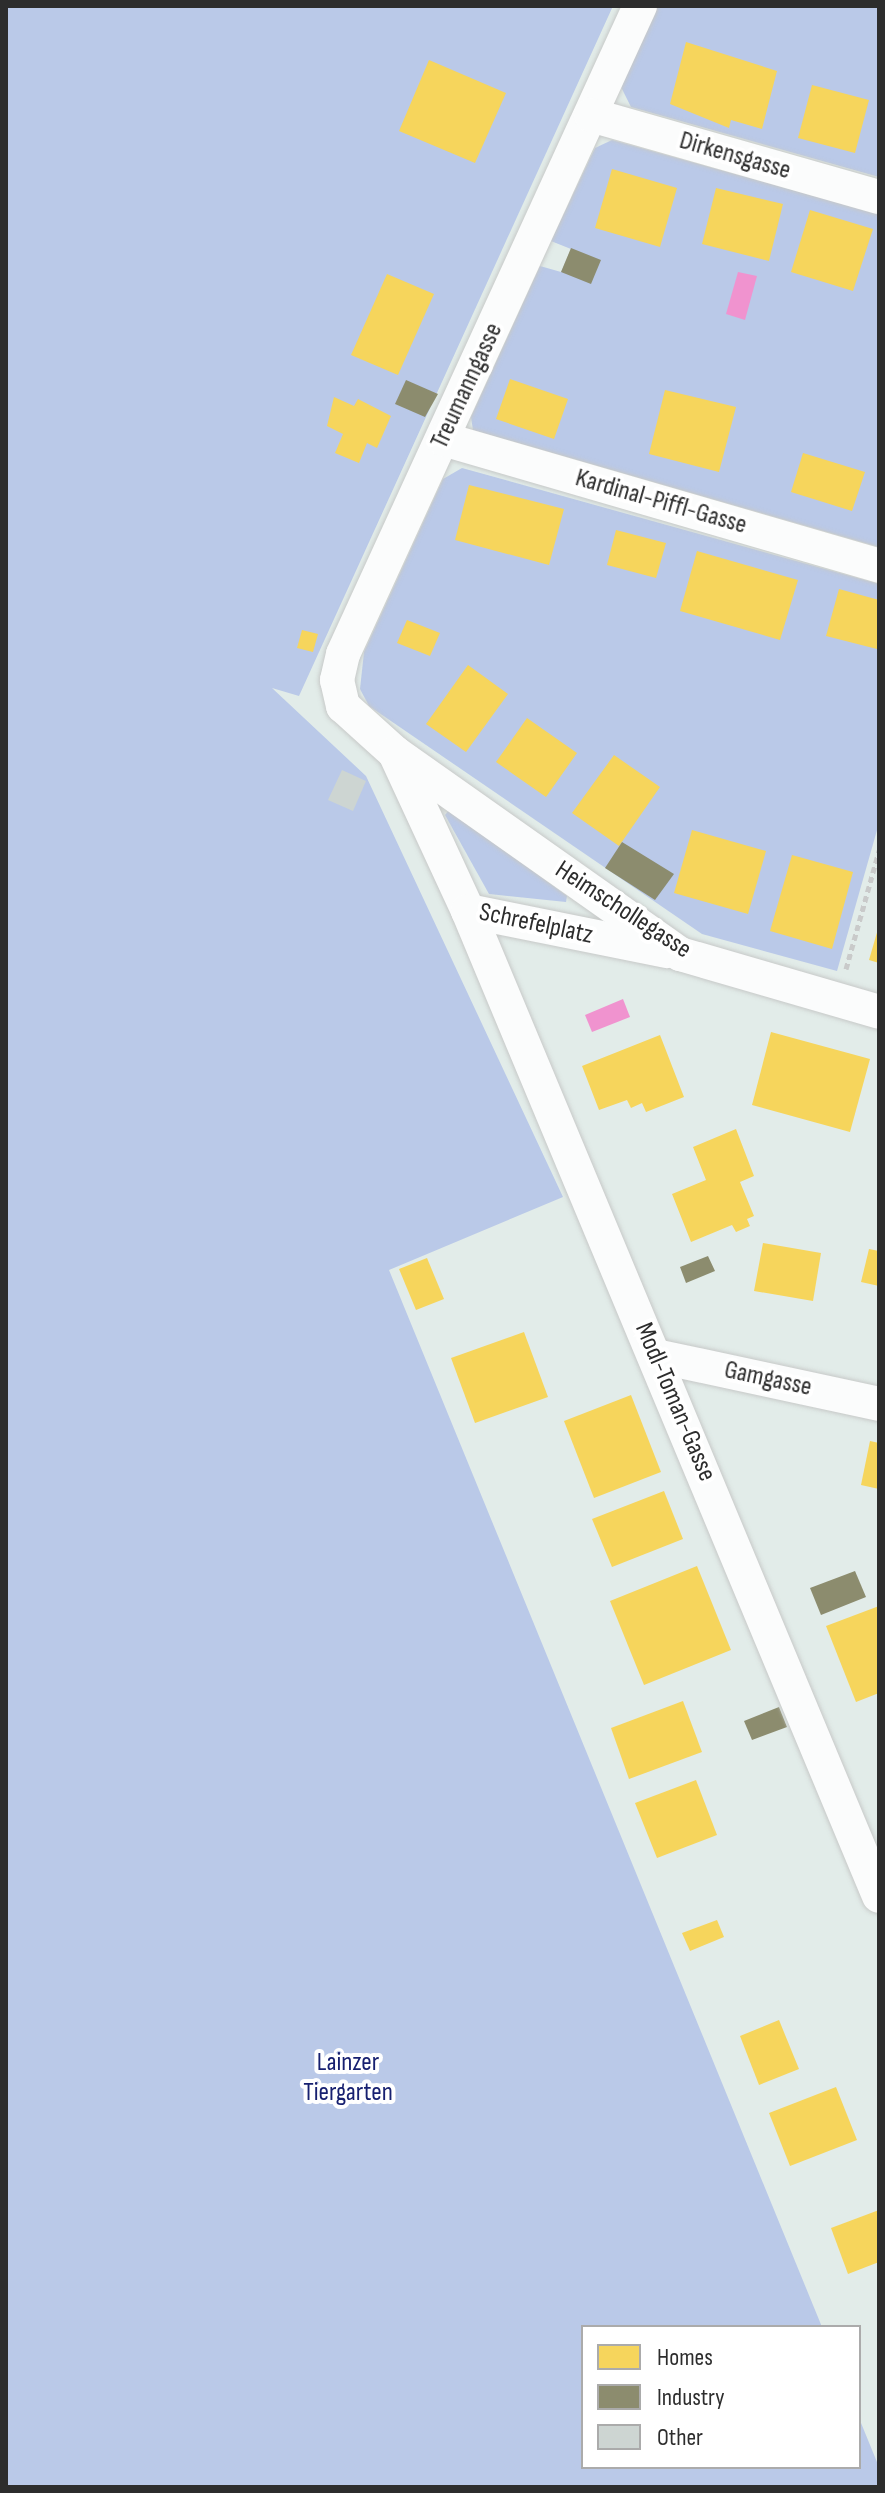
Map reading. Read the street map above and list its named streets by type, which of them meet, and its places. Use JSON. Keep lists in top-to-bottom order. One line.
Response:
{"streets":{"street":["Dirkensgasse","Treumanngasse","Kardinal-Piffl-Gasse","Heimschollegasse","Schrefelplatz","Gamgasse","Modl-Toman-Gasse"]},"crossings":[["Dirkensgasse","Treumanngasse"],["Treumanngasse","Kardinal-Piffl-Gasse"],["Treumanngasse","Heimschollegasse"],["Treumanngasse","Schrefelplatz"],["Heimschollegasse","Schrefelplatz"],["Schrefelplatz","Modl-Toman-Gasse"],["Gamgasse","Modl-Toman-Gasse"]],"parks":["Lainzer Tiergarten"],"legend":["Homes","Industry","Other"]}
